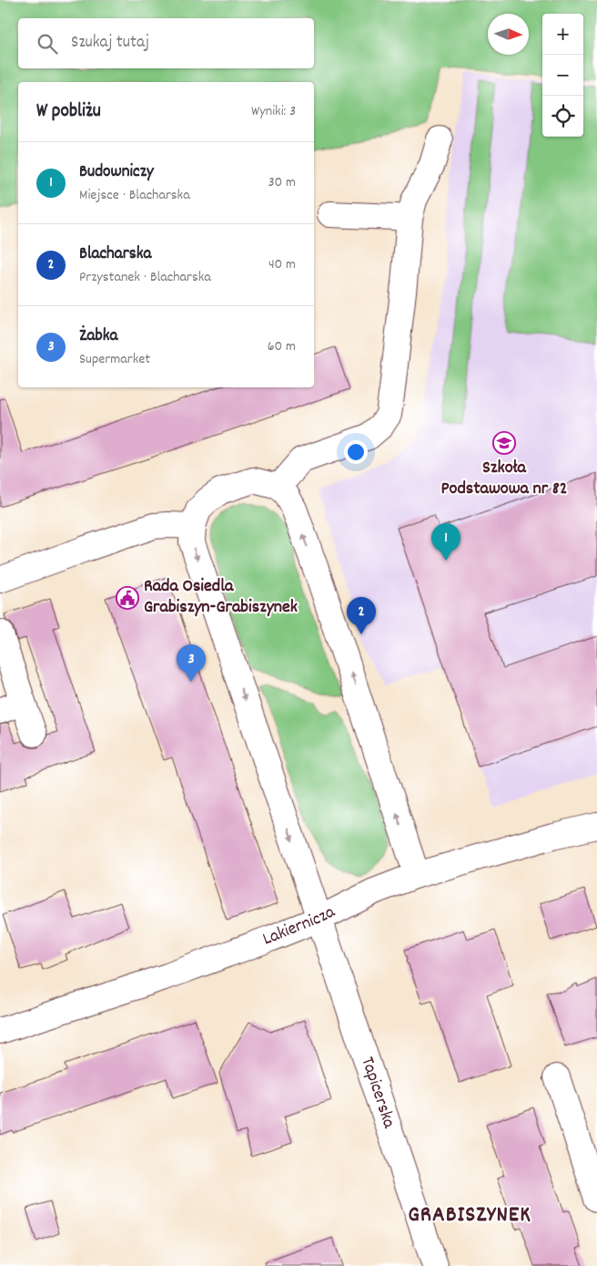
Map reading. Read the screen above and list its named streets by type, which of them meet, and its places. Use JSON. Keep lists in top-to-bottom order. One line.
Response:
{"streets":{"street":["Lakiernicza","Tapicerska"]},"crossings":[["Lakiernicza","Tapicerska"]],"districts":["GRABISZYNEK"],"places":{"school or university":["Szkoła Podstawowa nr 82"],"public building":["Rada Osiedla Grabiszyn-Grabiszynek"]},"north":"right","page":{"map_buttons":["+","−"],"search":"Szukaj tutaj","heading":["W pobliżu","Wyniki: 3"],"list":[{"mark":"1","name":"Budowniczy","note":"Miejsce · Blacharska","value":"30 m"},{"mark":"2","name":"Blacharska","note":"Przystanek · Blacharska","value":"40 m"},{"mark":"3","name":"Żabka","note":"Supermarket","value":"60 m"}],"pins":["1","2","3"]}}
